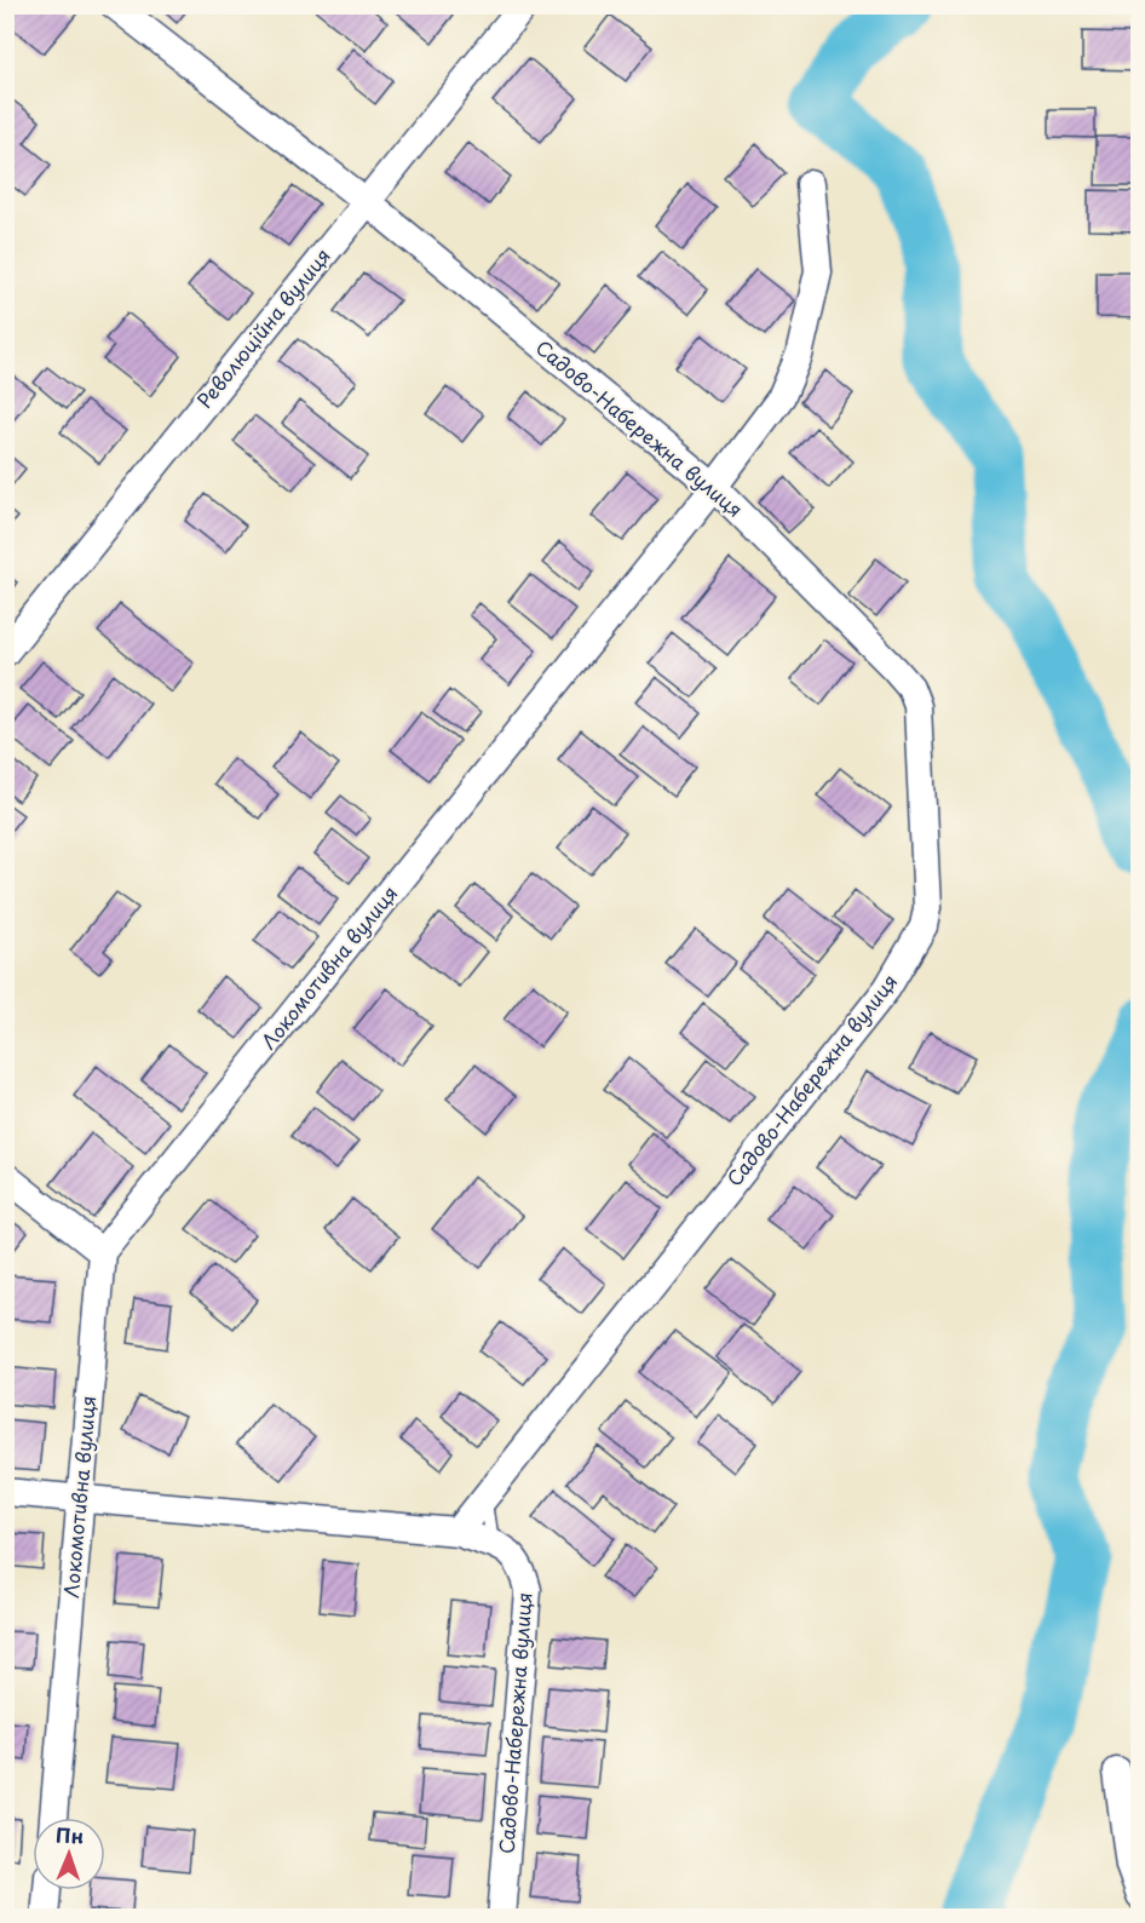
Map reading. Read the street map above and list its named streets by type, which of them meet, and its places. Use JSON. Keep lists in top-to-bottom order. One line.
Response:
{"streets":{"street":["Революційна вулиця","Садово-Набережна вулиця","Локомотивна вулиця"]},"crossings":[["Революційна вулиця","Садово-Набережна вулиця"],["Садово-Набережна вулиця","Локомотивна вулиця"]],"north":"top"}
